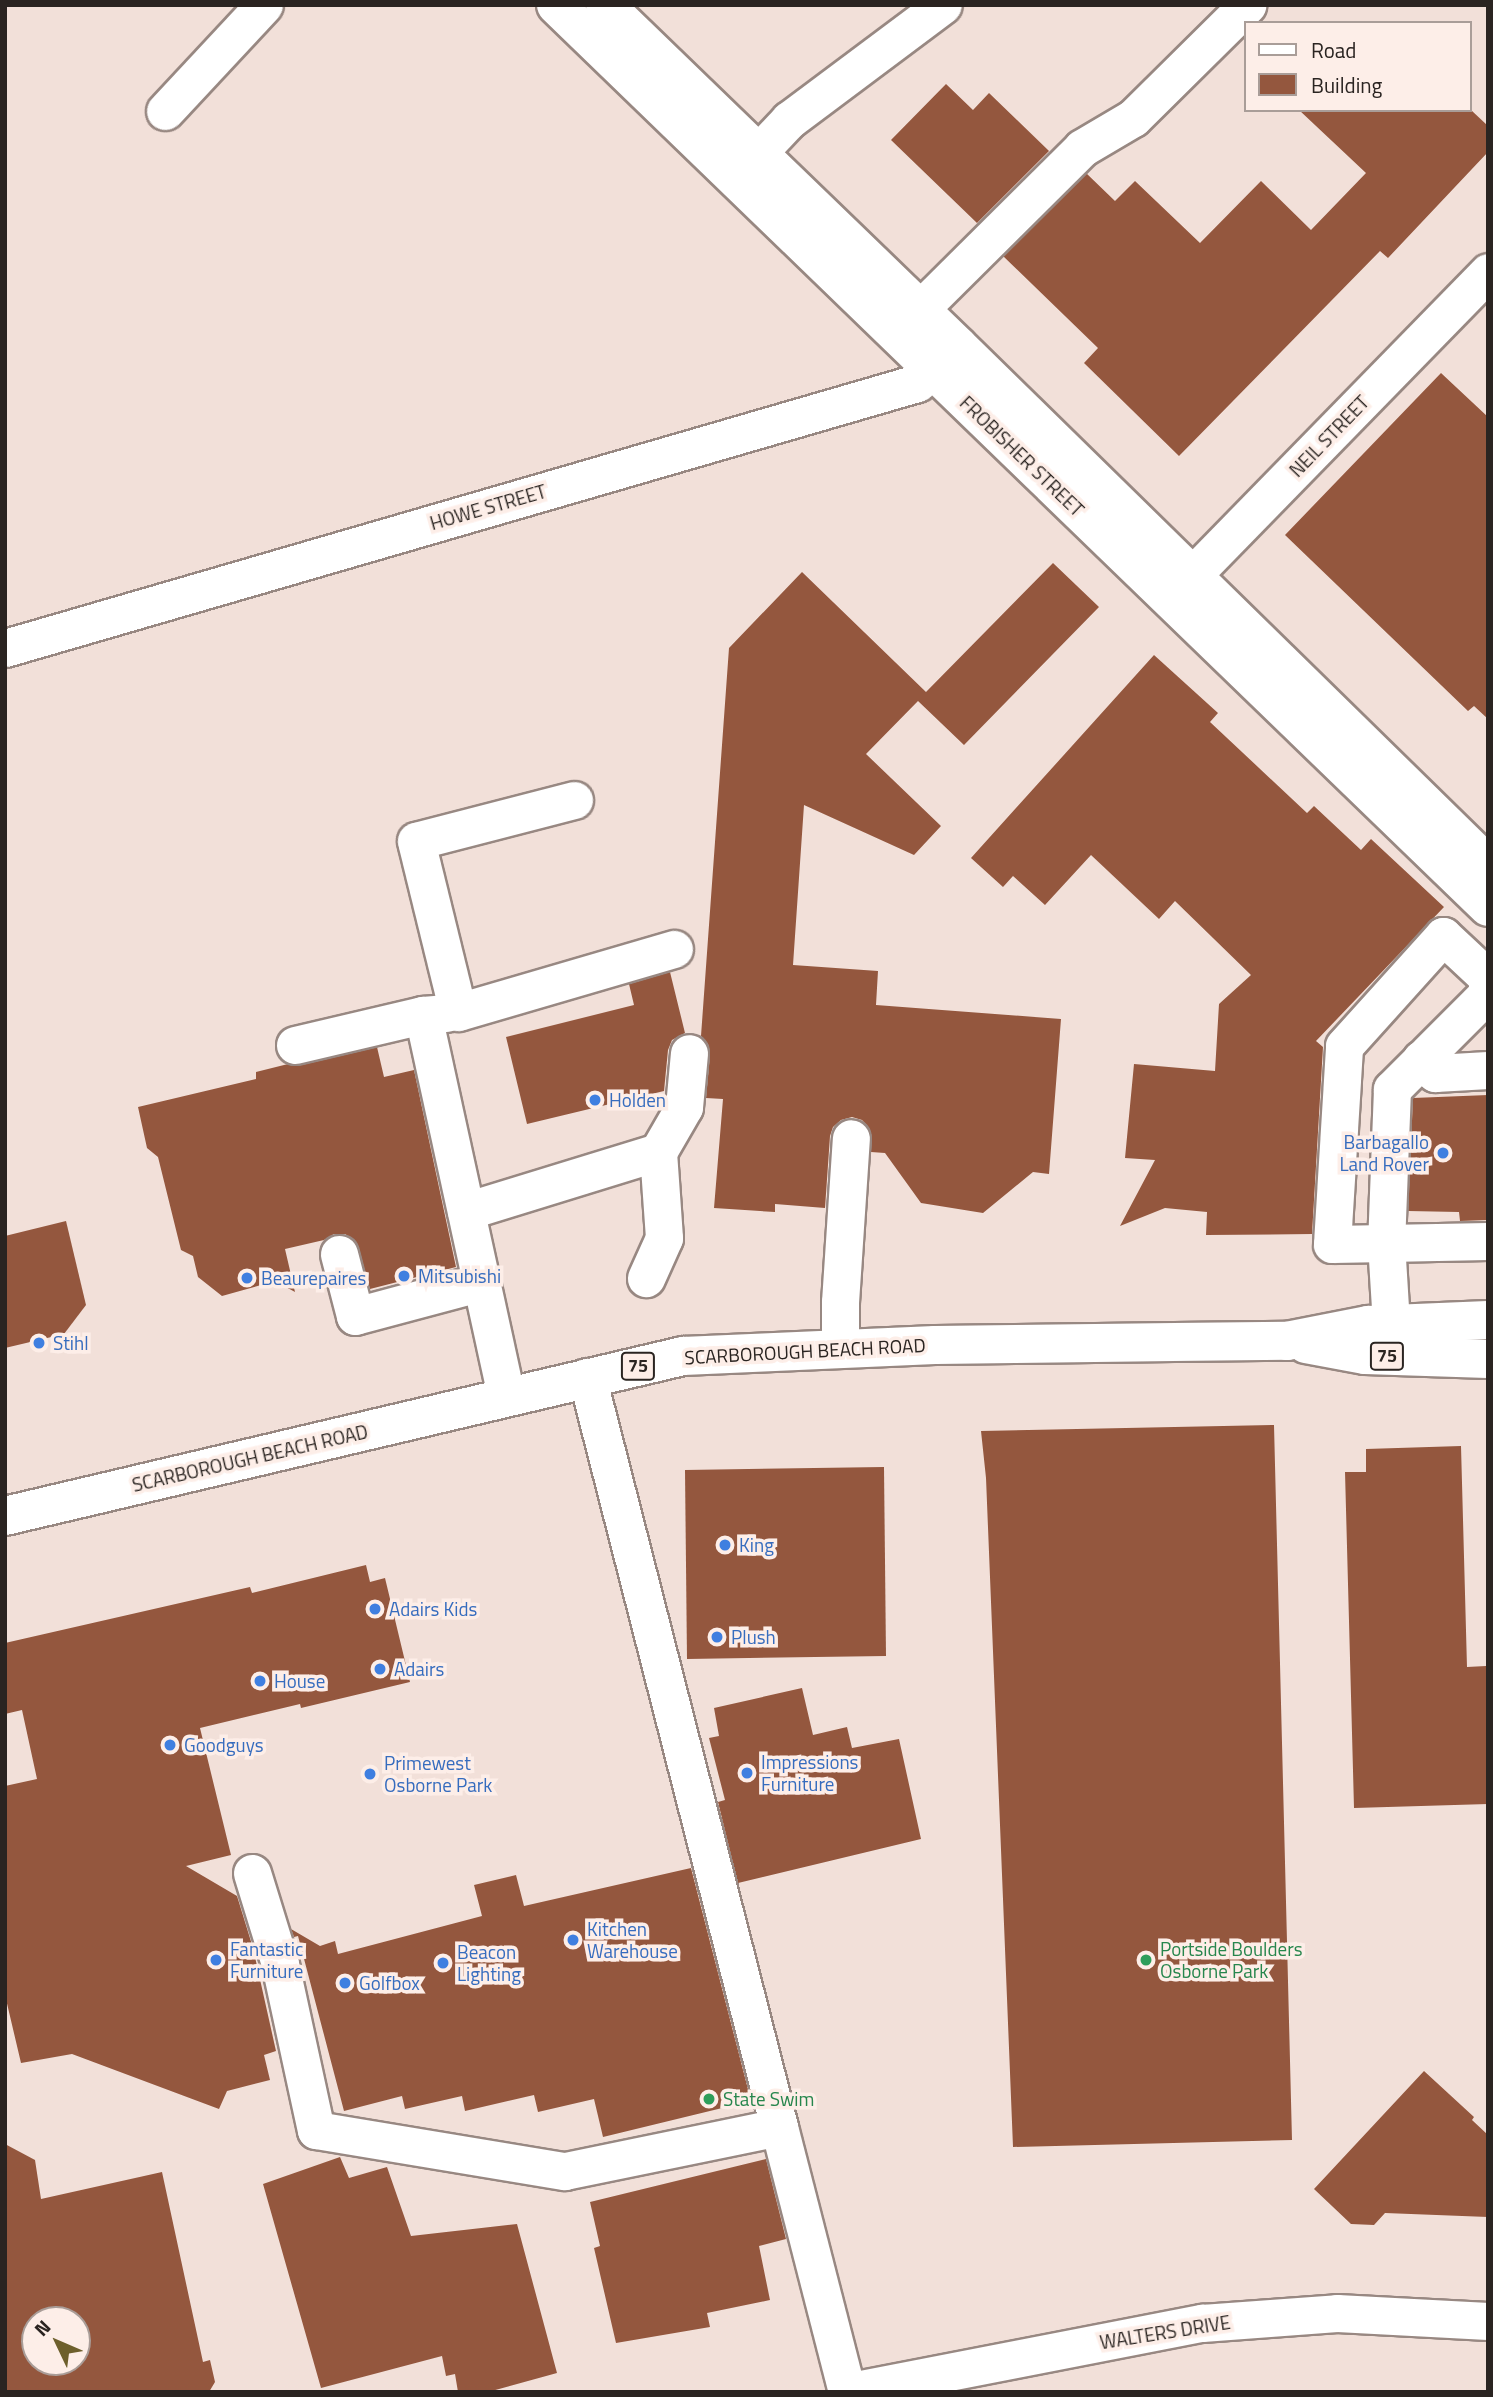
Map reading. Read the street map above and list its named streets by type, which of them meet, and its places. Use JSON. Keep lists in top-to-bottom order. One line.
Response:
{"streets":{"main road":["FROBISHER STREET","SCARBOROUGH BEACH ROAD","75"],"street":["NEIL STREET","HOWE STREET","WALTERS DRIVE"]},"crossings":[["NEIL STREET","FROBISHER STREET"],["FROBISHER STREET","HOWE STREET"]],"places":["Holden","Barbagallo Land Rover","Mitsubishi","Beaurepaires","Stihl","King","Adairs Kids","Plush","Adairs","House","Goodguys","Impressions Furniture","Primewest Osborne Park","Kitchen Warehouse","Fantastic Furniture","Portside Boulders Osborne Park","Beacon Lighting","Golfbox","State Swim"],"legend":["Road","Building"],"north":"top left"}
